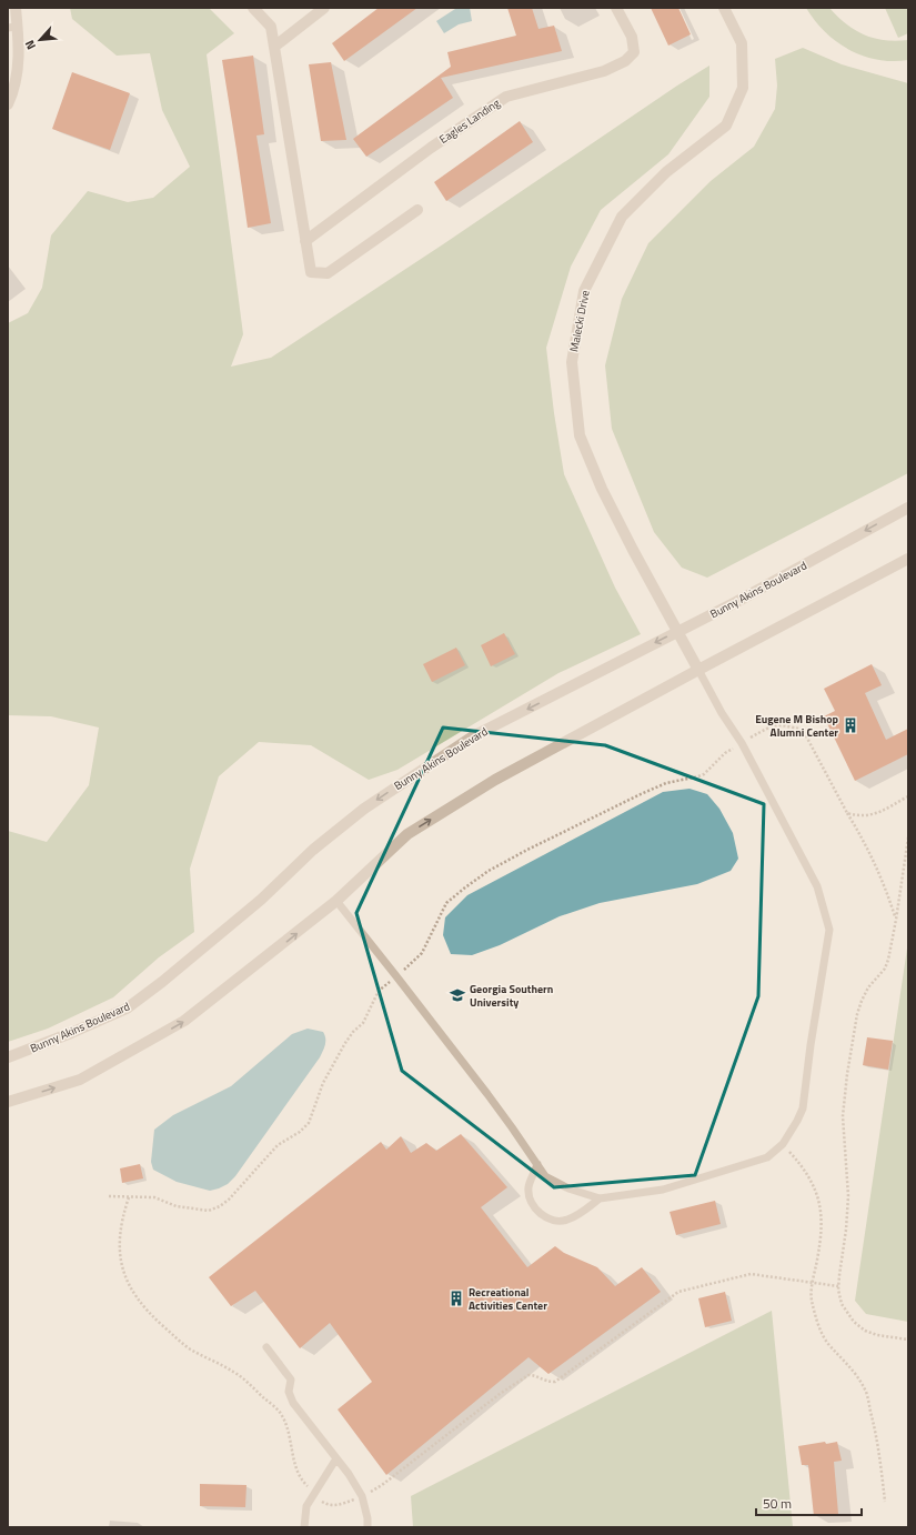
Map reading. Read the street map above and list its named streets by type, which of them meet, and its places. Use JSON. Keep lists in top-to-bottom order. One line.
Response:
{"streets":{"street":["Eagles Landing","Malecki Drive","Bunny Akins Boulevard"]},"crossings":[["Malecki Drive","Bunny Akins Boulevard"]],"places":{"building":["Eugene M Bishop Alumni Center","Recreational Activities Center"],"school or university":["Georgia Southern University"]},"scale_bar":"50 m","north":"bottom left"}
